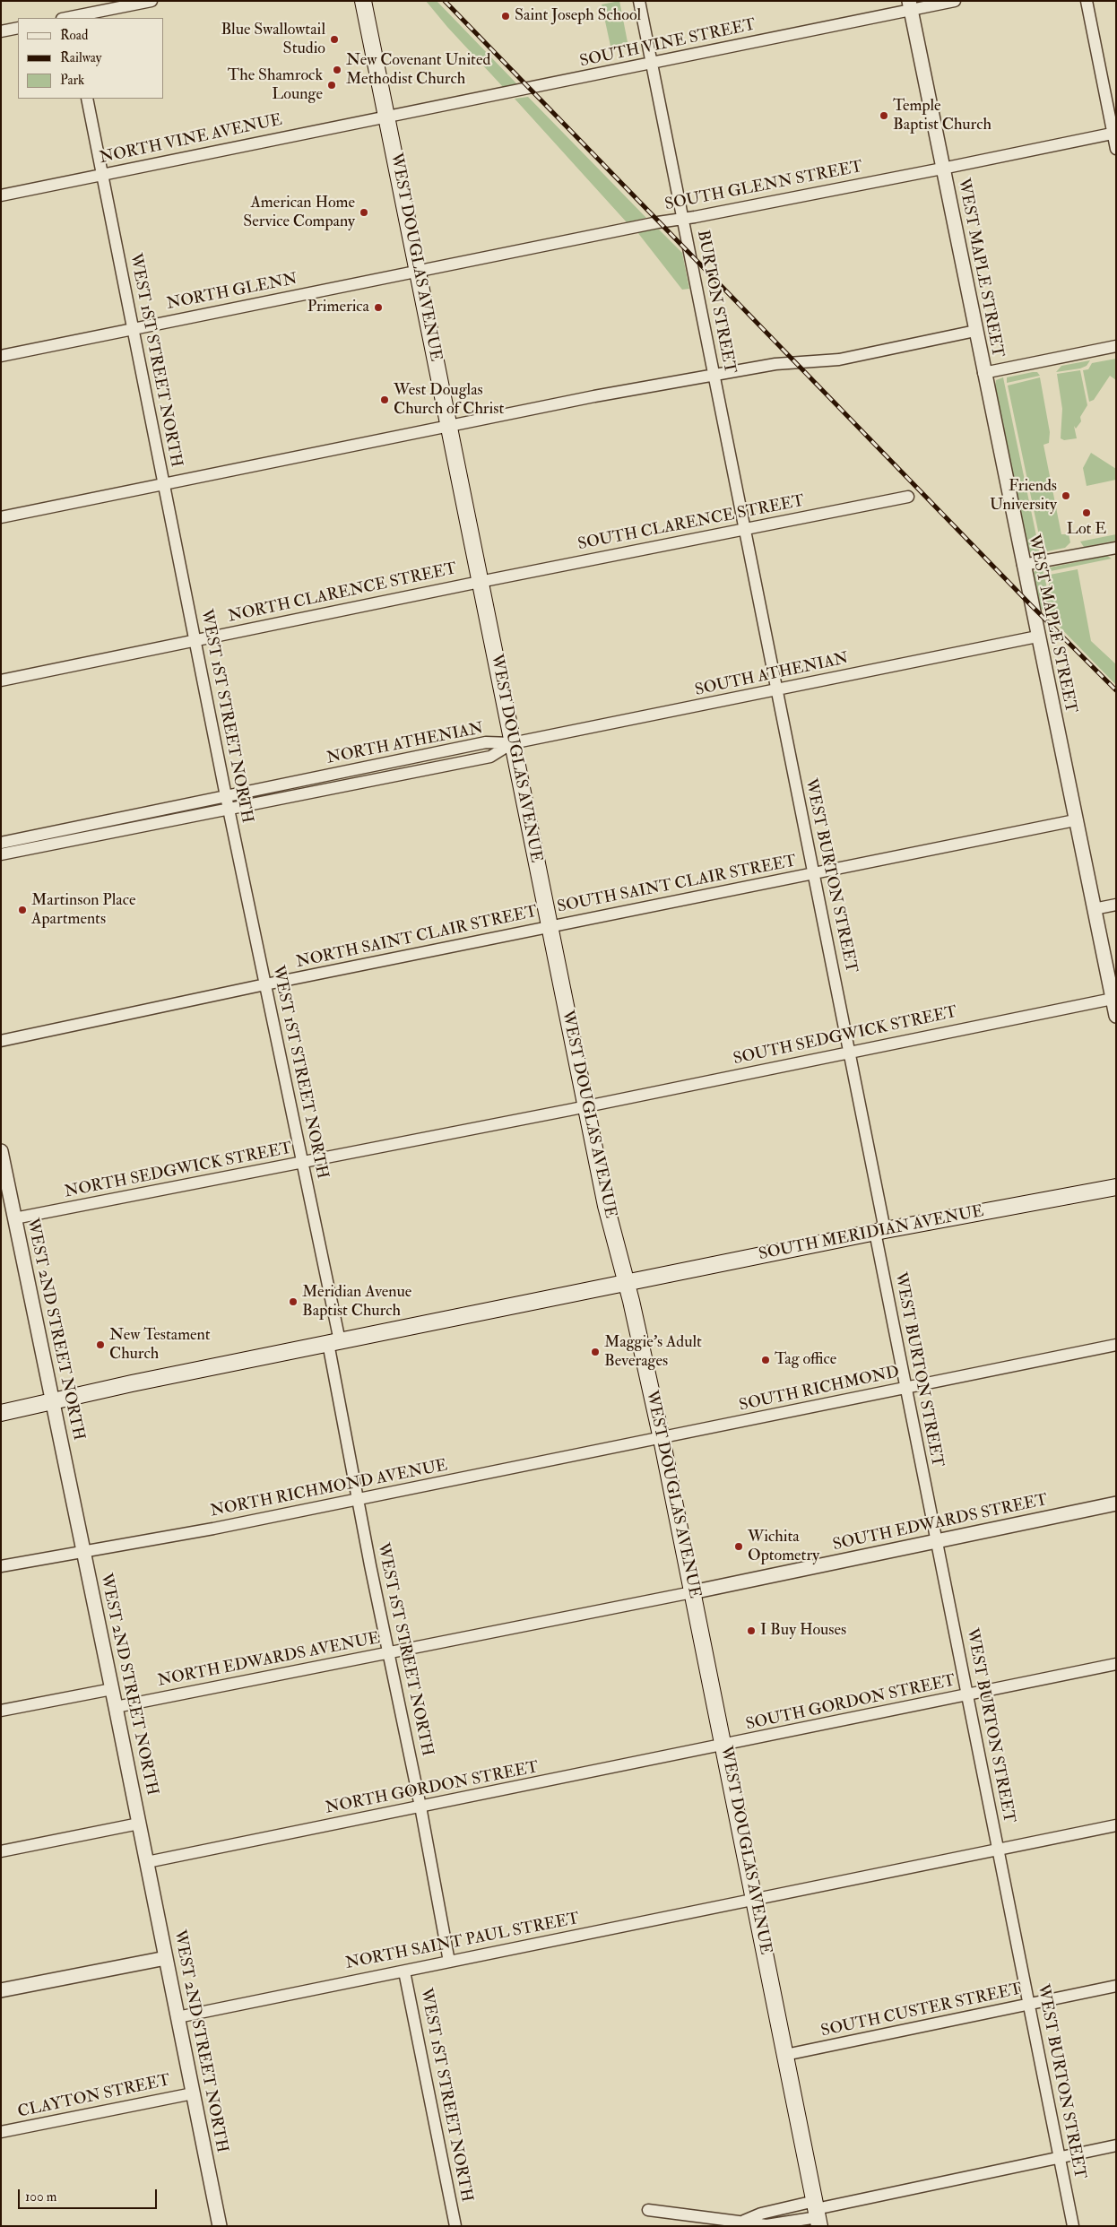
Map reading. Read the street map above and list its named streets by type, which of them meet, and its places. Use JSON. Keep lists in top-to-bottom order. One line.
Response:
{"streets":{"main road":["WEST DOUGLAS AVENUE","SOUTH MERIDIAN AVENUE"],"street":["SOUTH VINE STREET","NORTH VINE AVENUE","SOUTH GLENN STREET","WEST MAPLE STREET","NORTH GLENN","BURTON STREET","WEST 1ST STREET NORTH","SOUTH CLARENCE STREET","NORTH CLARENCE STREET","SOUTH ATHENIAN","NORTH ATHENIAN","WEST BURTON STREET","SOUTH SAINT CLAIR STREET","NORTH SAINT CLAIR STREET","SOUTH SEDGWICK STREET","NORTH SEDGWICK STREET","WEST 2ND STREET NORTH","SOUTH RICHMOND","NORTH RICHMOND AVENUE","SOUTH EDWARDS STREET","NORTH EDWARDS AVENUE","SOUTH GORDON STREET","NORTH GORDON STREET","NORTH SAINT PAUL STREET","SOUTH CUSTER STREET","CLAYTON STREET"]},"crossings":[["SOUTH VINE STREET","NORTH VINE AVENUE"],["SOUTH VINE STREET","WEST DOUGLAS AVENUE"],["SOUTH VINE STREET","WEST MAPLE STREET"],["SOUTH VINE STREET","BURTON STREET"],["NORTH VINE AVENUE","WEST DOUGLAS AVENUE"],["NORTH VINE AVENUE","WEST 1ST STREET NORTH"],["SOUTH GLENN STREET","WEST DOUGLAS AVENUE"],["SOUTH GLENN STREET","WEST MAPLE STREET"],["SOUTH GLENN STREET","NORTH GLENN"],["SOUTH GLENN STREET","BURTON STREET"],["WEST DOUGLAS AVENUE","NORTH GLENN"],["WEST DOUGLAS AVENUE","SOUTH CLARENCE STREET"],["WEST DOUGLAS AVENUE","NORTH CLARENCE STREET"],["WEST DOUGLAS AVENUE","SOUTH ATHENIAN"],["WEST DOUGLAS AVENUE","NORTH ATHENIAN"],["WEST DOUGLAS AVENUE","SOUTH SAINT CLAIR STREET"],["WEST DOUGLAS AVENUE","NORTH SAINT CLAIR STREET"],["WEST DOUGLAS AVENUE","SOUTH SEDGWICK STREET"],["WEST DOUGLAS AVENUE","NORTH SEDGWICK STREET"],["WEST DOUGLAS AVENUE","SOUTH MERIDIAN AVENUE"],["WEST DOUGLAS AVENUE","SOUTH RICHMOND"],["WEST DOUGLAS AVENUE","NORTH RICHMOND AVENUE"],["WEST DOUGLAS AVENUE","SOUTH EDWARDS STREET"],["WEST DOUGLAS AVENUE","NORTH EDWARDS AVENUE"],["WEST DOUGLAS AVENUE","SOUTH GORDON STREET"],["WEST DOUGLAS AVENUE","NORTH GORDON STREET"],["WEST DOUGLAS AVENUE","NORTH SAINT PAUL STREET"],["WEST DOUGLAS AVENUE","SOUTH CUSTER STREET"],["WEST MAPLE STREET","SOUTH ATHENIAN"],["WEST MAPLE STREET","SOUTH SAINT CLAIR STREET"],["WEST MAPLE STREET","SOUTH SEDGWICK STREET"],["NORTH GLENN","WEST 1ST STREET NORTH"],["BURTON STREET","SOUTH CLARENCE STREET"],["BURTON STREET","WEST BURTON STREET"],["WEST 1ST STREET NORTH","NORTH CLARENCE STREET"],["WEST 1ST STREET NORTH","NORTH ATHENIAN"],["WEST 1ST STREET NORTH","NORTH SAINT CLAIR STREET"],["WEST 1ST STREET NORTH","NORTH SEDGWICK STREET"],["WEST 1ST STREET NORTH","SOUTH MERIDIAN AVENUE"],["WEST 1ST STREET NORTH","NORTH RICHMOND AVENUE"],["WEST 1ST STREET NORTH","NORTH EDWARDS AVENUE"],["WEST 1ST STREET NORTH","NORTH GORDON STREET"],["WEST 1ST STREET NORTH","NORTH SAINT PAUL STREET"],["SOUTH CLARENCE STREET","NORTH CLARENCE STREET"],["SOUTH CLARENCE STREET","WEST BURTON STREET"],["SOUTH ATHENIAN","NORTH ATHENIAN"],["SOUTH ATHENIAN","WEST BURTON STREET"],["WEST BURTON STREET","SOUTH SAINT CLAIR STREET"],["WEST BURTON STREET","SOUTH SEDGWICK STREET"],["WEST BURTON STREET","SOUTH MERIDIAN AVENUE"],["WEST BURTON STREET","SOUTH RICHMOND"],["WEST BURTON STREET","SOUTH EDWARDS STREET"],["WEST BURTON STREET","SOUTH GORDON STREET"],["WEST BURTON STREET","NORTH SAINT PAUL STREET"],["WEST BURTON STREET","SOUTH CUSTER STREET"],["SOUTH SAINT CLAIR STREET","NORTH SAINT CLAIR STREET"],["SOUTH SEDGWICK STREET","NORTH SEDGWICK STREET"],["NORTH SEDGWICK STREET","WEST 2ND STREET NORTH"],["SOUTH MERIDIAN AVENUE","WEST 2ND STREET NORTH"],["WEST 2ND STREET NORTH","NORTH RICHMOND AVENUE"],["WEST 2ND STREET NORTH","NORTH EDWARDS AVENUE"],["WEST 2ND STREET NORTH","NORTH GORDON STREET"],["WEST 2ND STREET NORTH","NORTH SAINT PAUL STREET"],["WEST 2ND STREET NORTH","CLAYTON STREET"],["SOUTH RICHMOND","NORTH RICHMOND AVENUE"],["SOUTH EDWARDS STREET","NORTH EDWARDS AVENUE"],["SOUTH GORDON STREET","NORTH GORDON STREET"]],"places":["Saint Joseph School","Blue Swallowtail Studio","New Covenant United Methodist Church","The Shamrock Lounge","Temple Baptist Church","American Home Service Company","Primerica","West Douglas Church of Christ","Friends University","Lot E","Martinson Place Apartments","Meridian Avenue Baptist Church","New Testament Church","Maggie's Adult Beverages","Tag office","Wichita Optometry","I Buy Houses"],"legend":["Road","Railway","Park"],"scale_bar":"100 m"}
